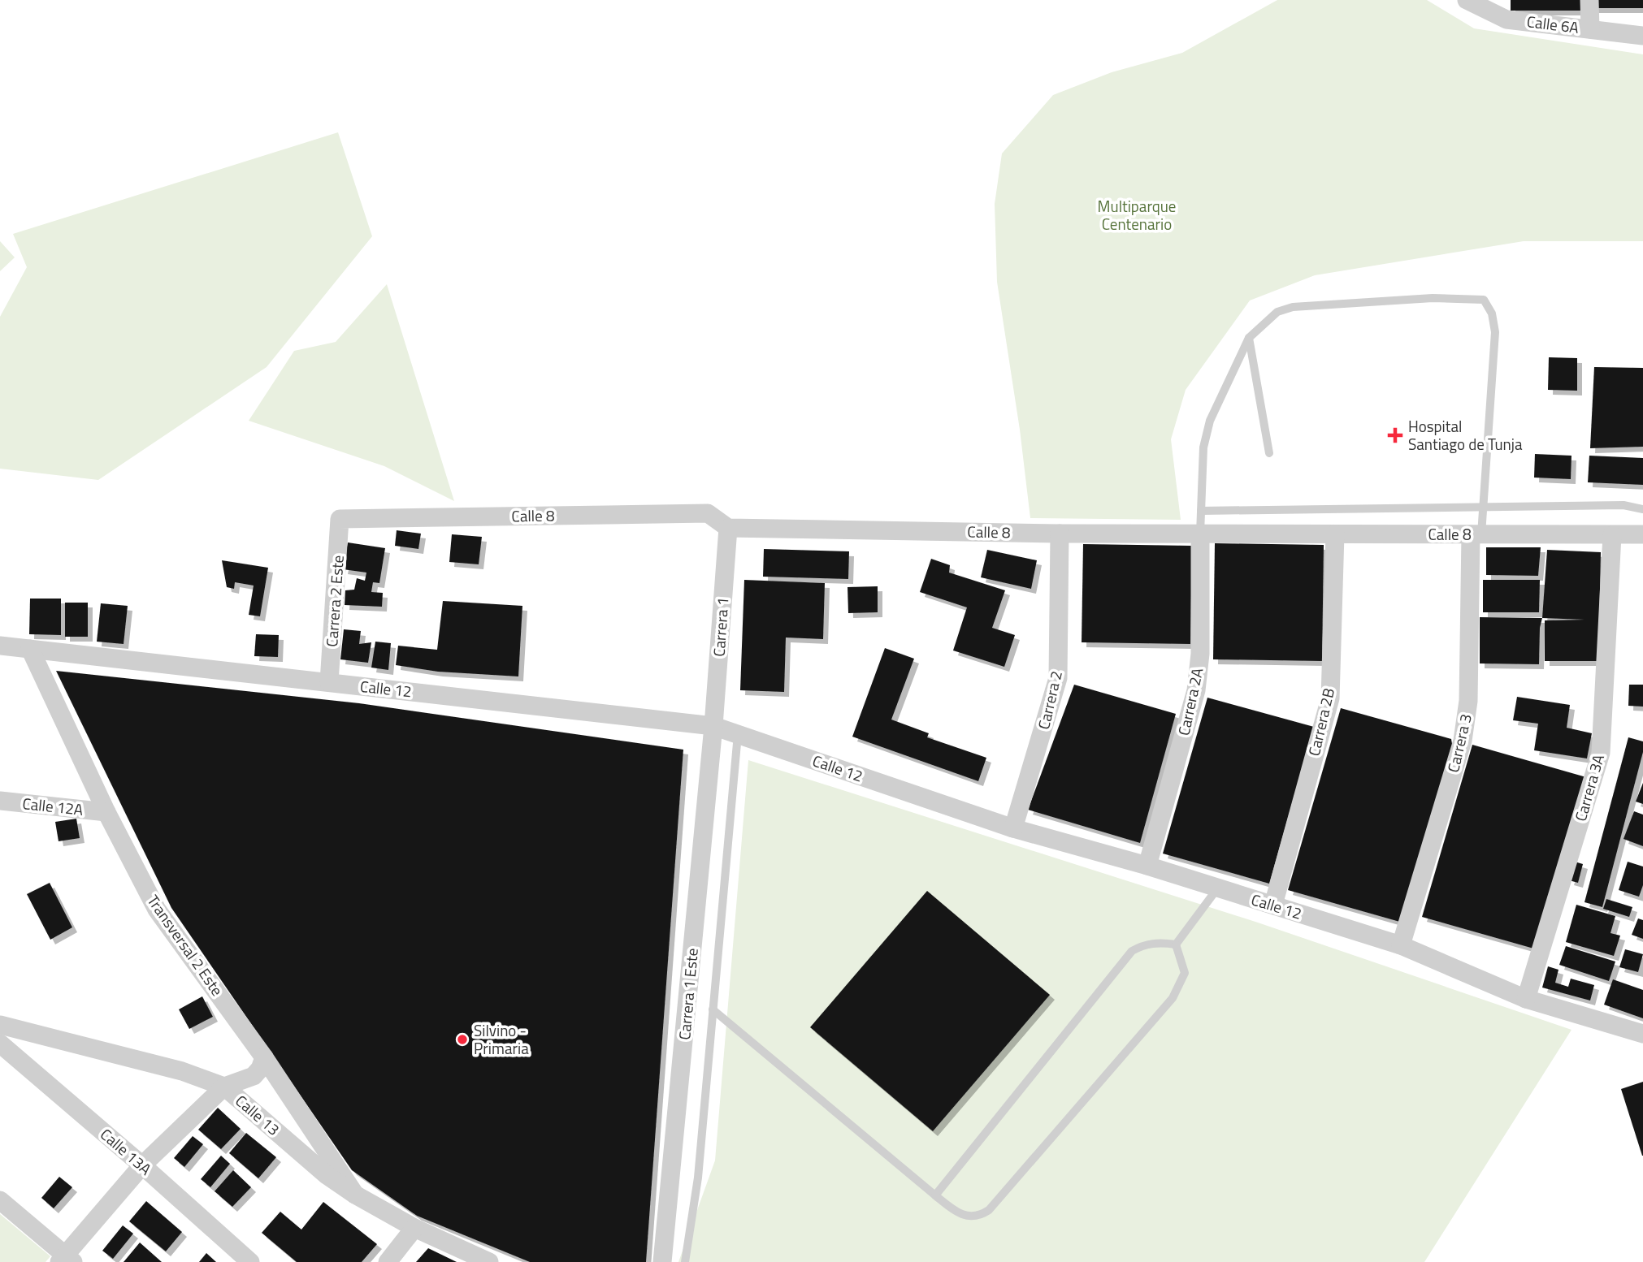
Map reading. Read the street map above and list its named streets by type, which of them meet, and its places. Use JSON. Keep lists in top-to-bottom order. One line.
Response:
{"streets":{"street":["Calle 6A","Calle 8","Carrera 2 Este","Carrera 1","Calle 12","Carrera 2","Carrera 2A","Carrera 2B","Carrera 3","Carrera 3A","Calle 12A","Transversal 2 Este","Carrera 1 Este","Calle 13","Calle 13A"]},"crossings":[["Calle 8","Carrera 2 Este"],["Calle 8","Carrera 1"],["Calle 8","Carrera 2"],["Calle 8","Carrera 2A"],["Calle 8","Carrera 2B"],["Calle 8","Carrera 3"],["Calle 8","Carrera 3A"],["Carrera 2 Este","Calle 12"],["Carrera 1","Calle 12"],["Carrera 1","Carrera 1 Este"],["Calle 12","Carrera 2"],["Calle 12","Carrera 2A"],["Calle 12","Carrera 2B"],["Calle 12","Carrera 3"],["Calle 12","Carrera 3A"],["Calle 12","Transversal 2 Este"],["Calle 12","Carrera 1 Este"],["Calle 12A","Transversal 2 Este"],["Transversal 2 Este","Calle 13"]],"parks":["Multiparque Centenario"],"places":{"health":["Hospital Santiago de Tunja"],"other":["Silvino - Primaria"]}}
